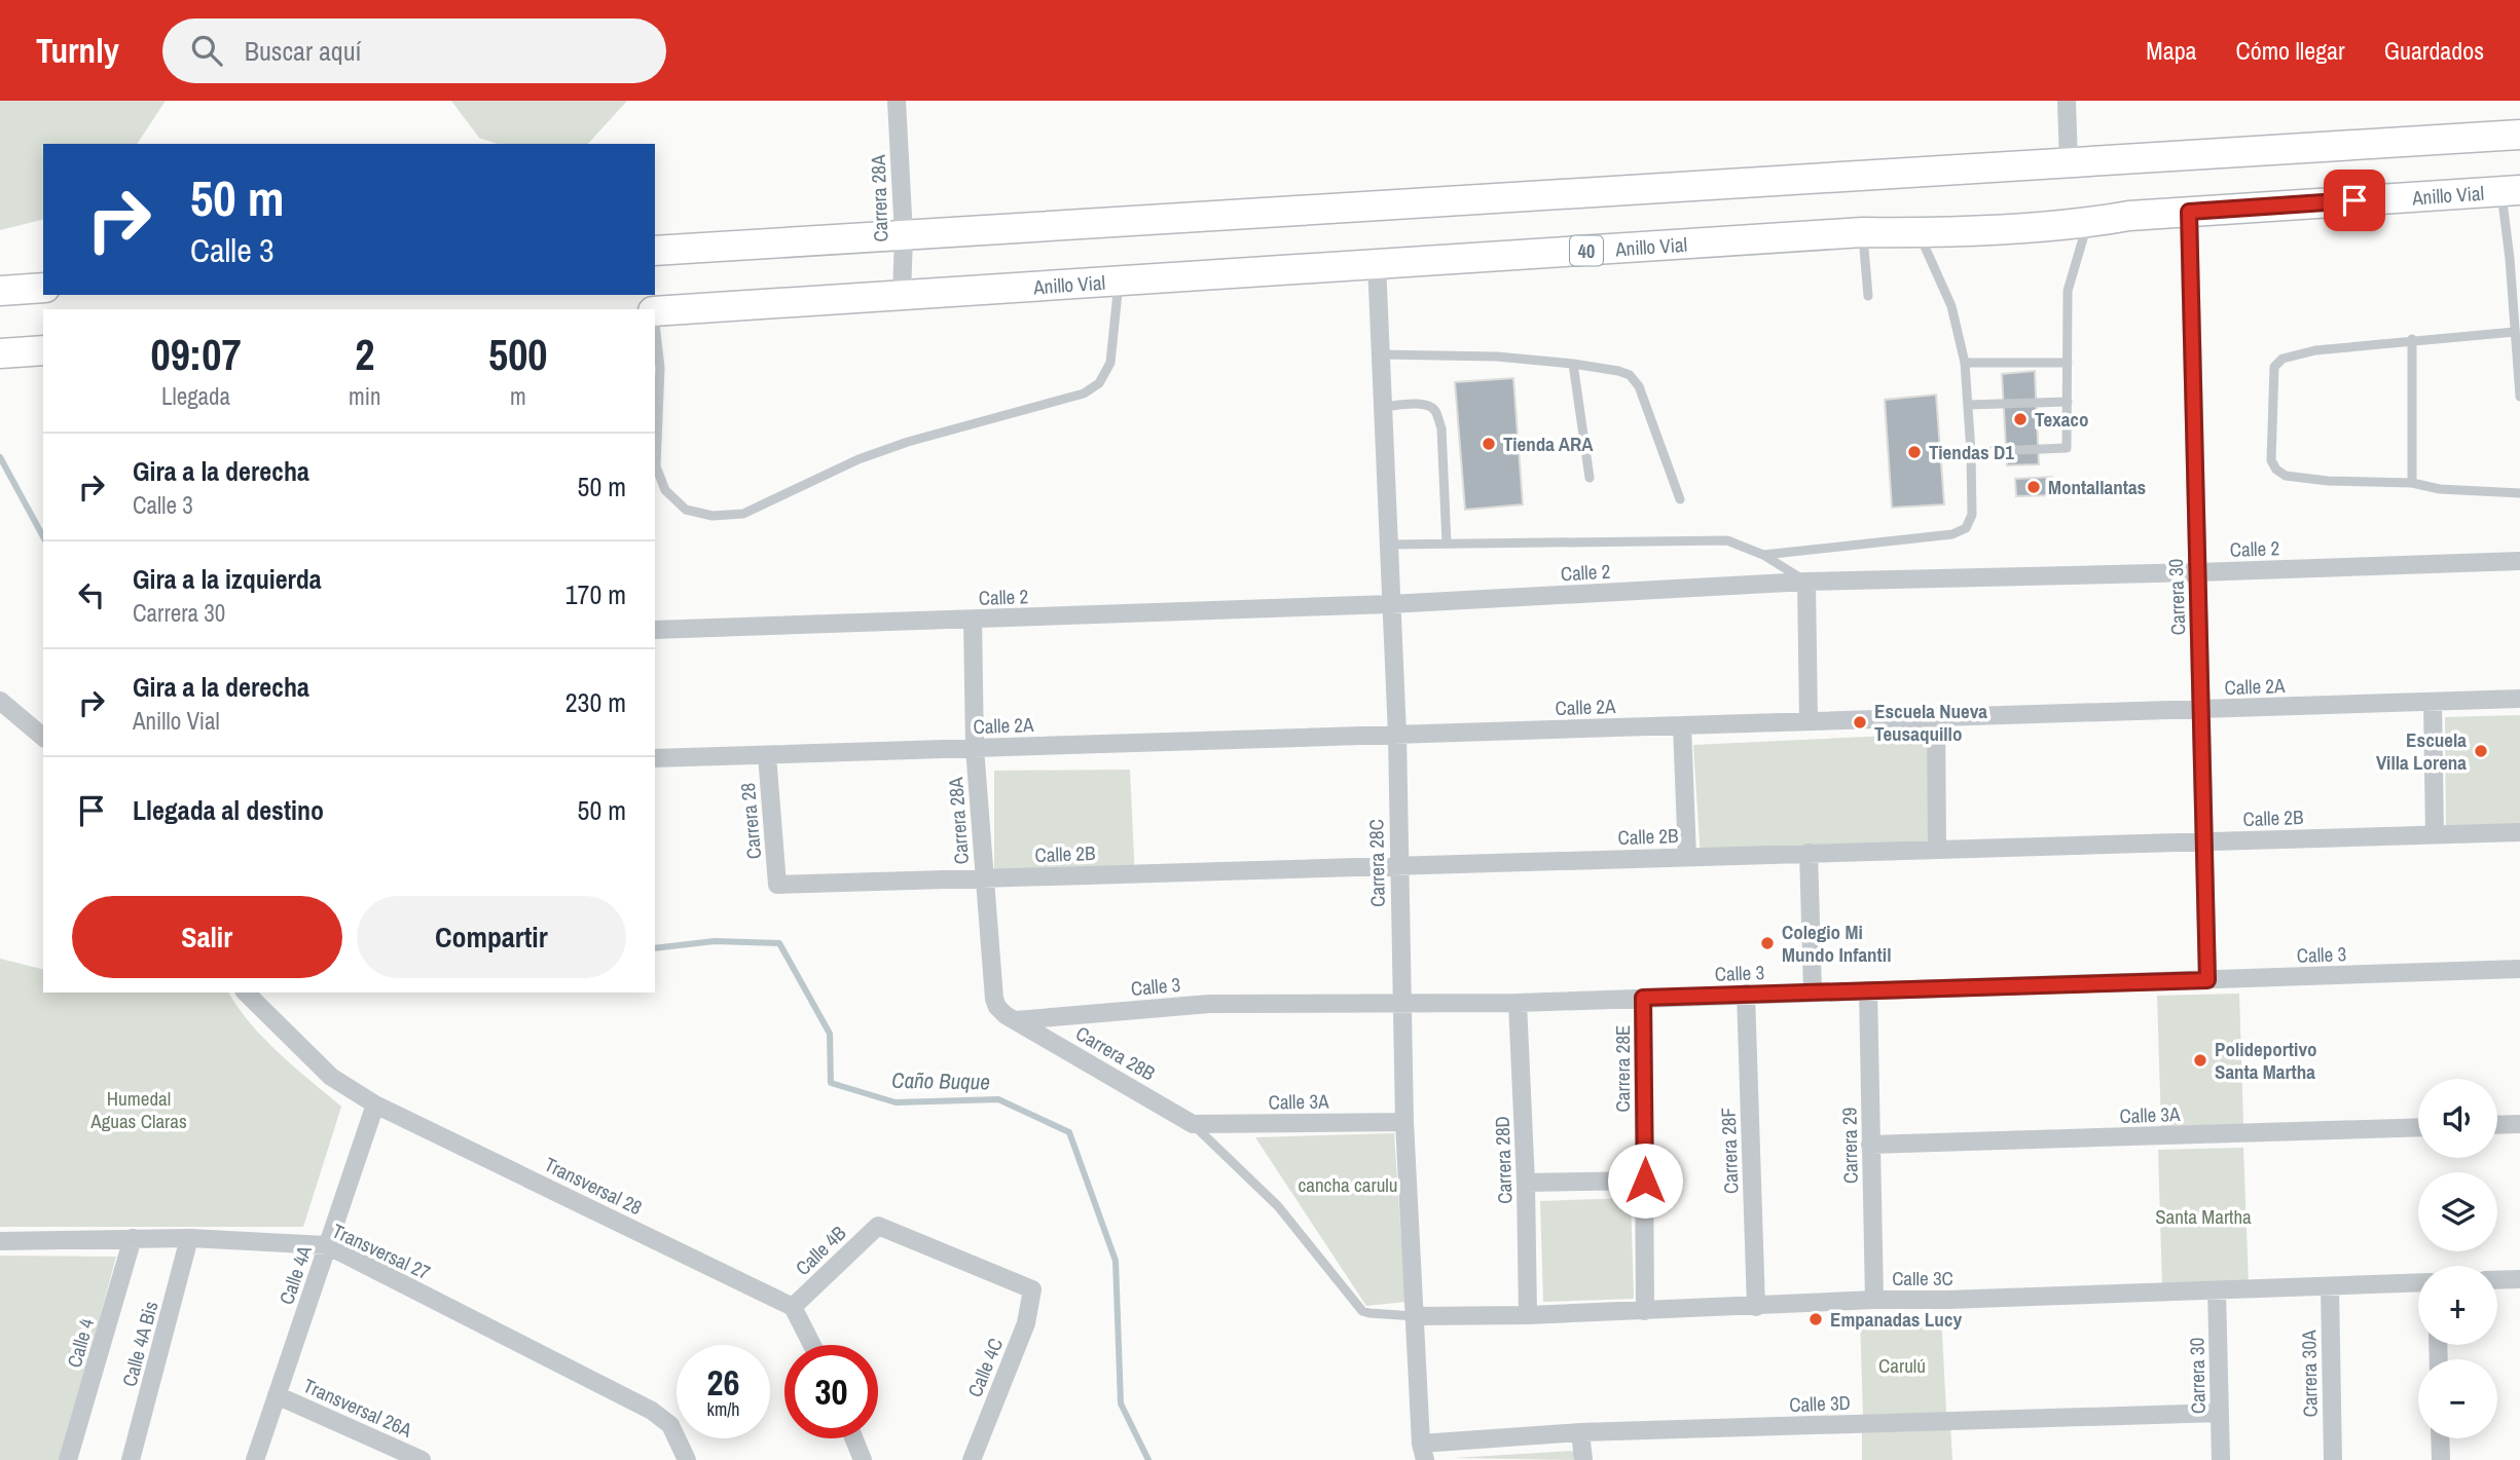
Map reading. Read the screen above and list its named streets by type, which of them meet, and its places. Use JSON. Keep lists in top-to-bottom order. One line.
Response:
{"streets":{"highway":["Anillo Vial","40"],"street":["Carrera 28A","Calle 2","Carrera 30","Calle 2A","Calle 2B","Carrera 28","Carrera 28C","Calle 3","Carrera 28B","Carrera 28E","Calle 3A","Carrera 29","Carrera 28F","Carrera 28D","Transversal 28","Calle 4B","Transversal 27","Calle 4A","Calle 3C","Calle 4","Calle 4A Bis","Calle 4C","Carrera 30A","Calle 3D","Transversal 26A"]},"crossings":[["Anillo Vial","Carrera 28A"],["Anillo Vial","Carrera 30"],["Anillo Vial","Carrera 28C"],["Carrera 28A","Calle 2"],["Carrera 28A","Calle 2A"],["Carrera 28A","Calle 2B"],["Carrera 28A","Calle 3"],["Carrera 28A","Carrera 28B"],["Calle 2","Carrera 30"],["Calle 2","Carrera 28C"],["Carrera 30","Calle 2A"],["Carrera 30","Calle 2B"],["Carrera 30","Calle 3"],["Carrera 30","Calle 3C"],["Carrera 30","Calle 3D"],["Calle 2A","Carrera 28"],["Calle 2A","Carrera 28C"],["Calle 2B","Carrera 28"],["Calle 2B","Carrera 28C"],["Carrera 28C","Calle 3"],["Carrera 28C","Calle 3A"],["Carrera 28C","Calle 3C"],["Carrera 28C","Calle 3D"],["Calle 3","Carrera 28B"],["Calle 3","Carrera 28E"],["Calle 3","Carrera 29"],["Calle 3","Carrera 28F"],["Calle 3","Carrera 28D"],["Carrera 28B","Calle 3A"],["Carrera 28E","Calle 3C"],["Calle 3A","Carrera 29"],["Carrera 29","Calle 3C"],["Carrera 28F","Calle 3C"],["Carrera 28D","Calle 3C"],["Transversal 28","Calle 4B"],["Transversal 28","Calle 4A"],["Calle 4B","Calle 4C"],["Transversal 27","Calle 4A"],["Transversal 27","Calle 4"],["Transversal 27","Calle 4A Bis"],["Calle 4A","Transversal 26A"],["Calle 3C","Carrera 30A"]],"water":["Caño Buque"],"parks":["Humedal Aguas Claras","cancha carulu","Santa Martha","Carulú"],"places":["Texaco","Tienda ARA","Tiendas D1","Montallantas","Escuela Nueva Teusaquillo","Escuela Villa Lorena","Colegio Mi Mundo Infantil","Polideportivo Santa Martha","Empanadas Lucy"],"page":{"header":"Turnly","search":"Buscar aquí","nav":["Mapa","Cómo llegar","Guardados"],"turn":["50 m","Calle 3"],"eta":["09:07","Llegada","2","min","500","m"],"list":[{"name":"Gira a la derecha","note":"Calle 3","value":"50 m"},{"name":"Gira a la izquierda","note":"Carrera 30","value":"170 m"},{"name":"Gira a la derecha","note":"Anillo Vial","value":"230 m"},{"name":"Llegada al destino","value":"50 m"}],"buttons":["Salir","Compartir"],"map_buttons":["+","−"],"speed":"26 km/h","limit":"30"}}
